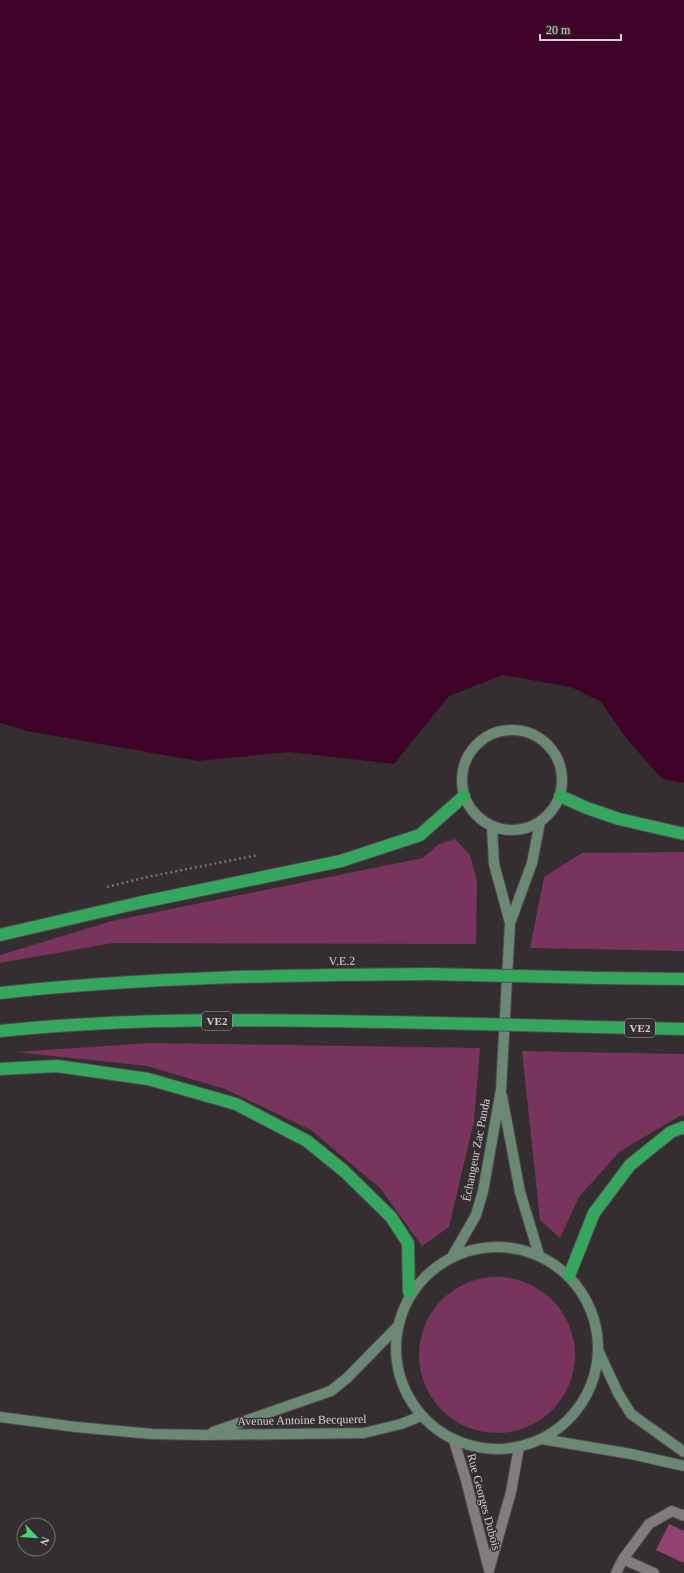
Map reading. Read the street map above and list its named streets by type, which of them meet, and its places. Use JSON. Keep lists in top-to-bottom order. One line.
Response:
{"streets":{"highway":["V.E.2","VE2"],"street":["Échangeur Zac Panda","Avenue Antoine Becquerel","Rue Georges Dubois"]},"scale_bar":"20 m","north":"bottom right"}
